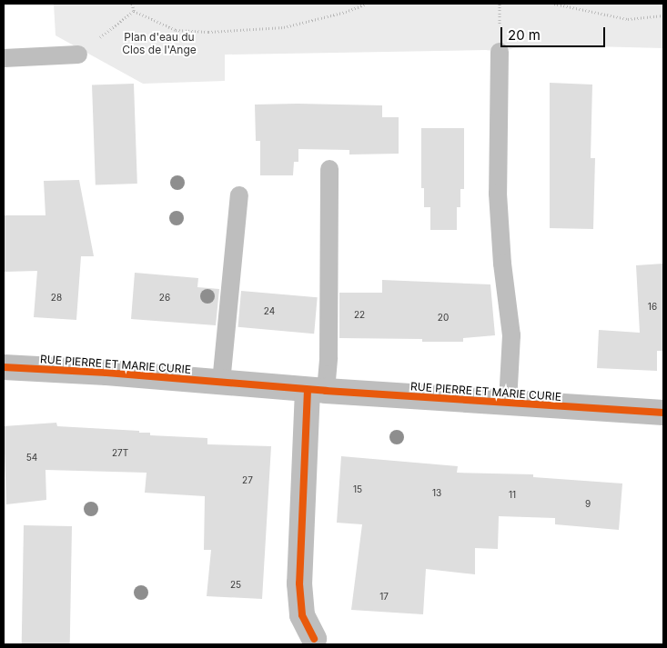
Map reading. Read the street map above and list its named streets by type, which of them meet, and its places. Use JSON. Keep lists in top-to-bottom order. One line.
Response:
{"streets":{"street":["RUE PIERRE ET MARIE CURIE"]},"parks":["Plan d'eau du Clos de l'Ange"],"house_numbers":["28","26","16","24","22","20","27T","54","27","15","13","11","9","25","17"],"scale_bar":"20 m"}
